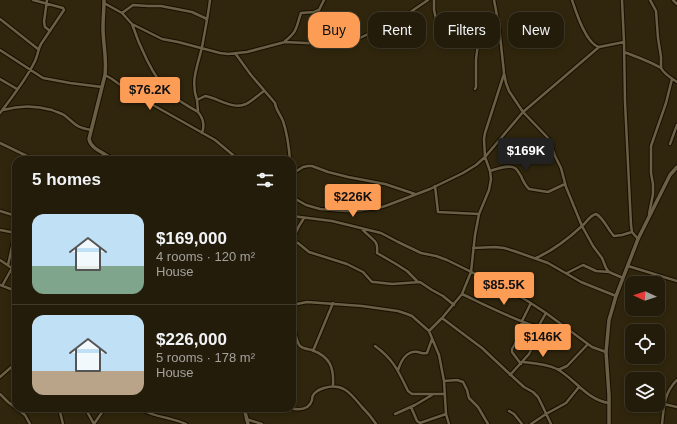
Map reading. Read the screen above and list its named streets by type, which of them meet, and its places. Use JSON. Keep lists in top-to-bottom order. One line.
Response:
{"north":"left","page":{"chip":["Buy","Rent","Filters","New"],"price":["$76.2K","$169K","$226K","$85.5K","$146K"],"heading":"5 homes","list":[{"name":"$169,000","note":"4 rooms · 120 m² · House"},{"name":"$226,000","note":"5 rooms · 178 m² · House"}]}}
